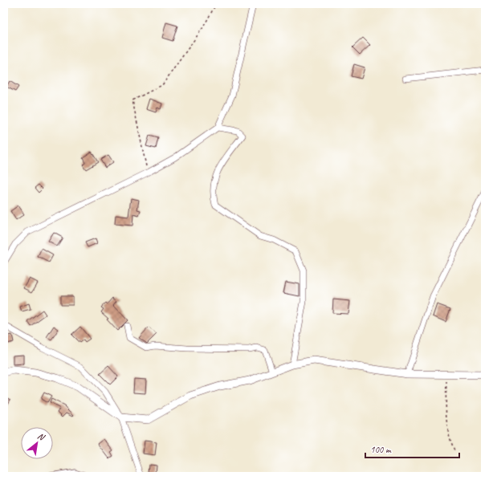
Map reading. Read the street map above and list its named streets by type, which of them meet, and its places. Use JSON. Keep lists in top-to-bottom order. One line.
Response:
{"scale_bar":"100 m","north":"top right"}
